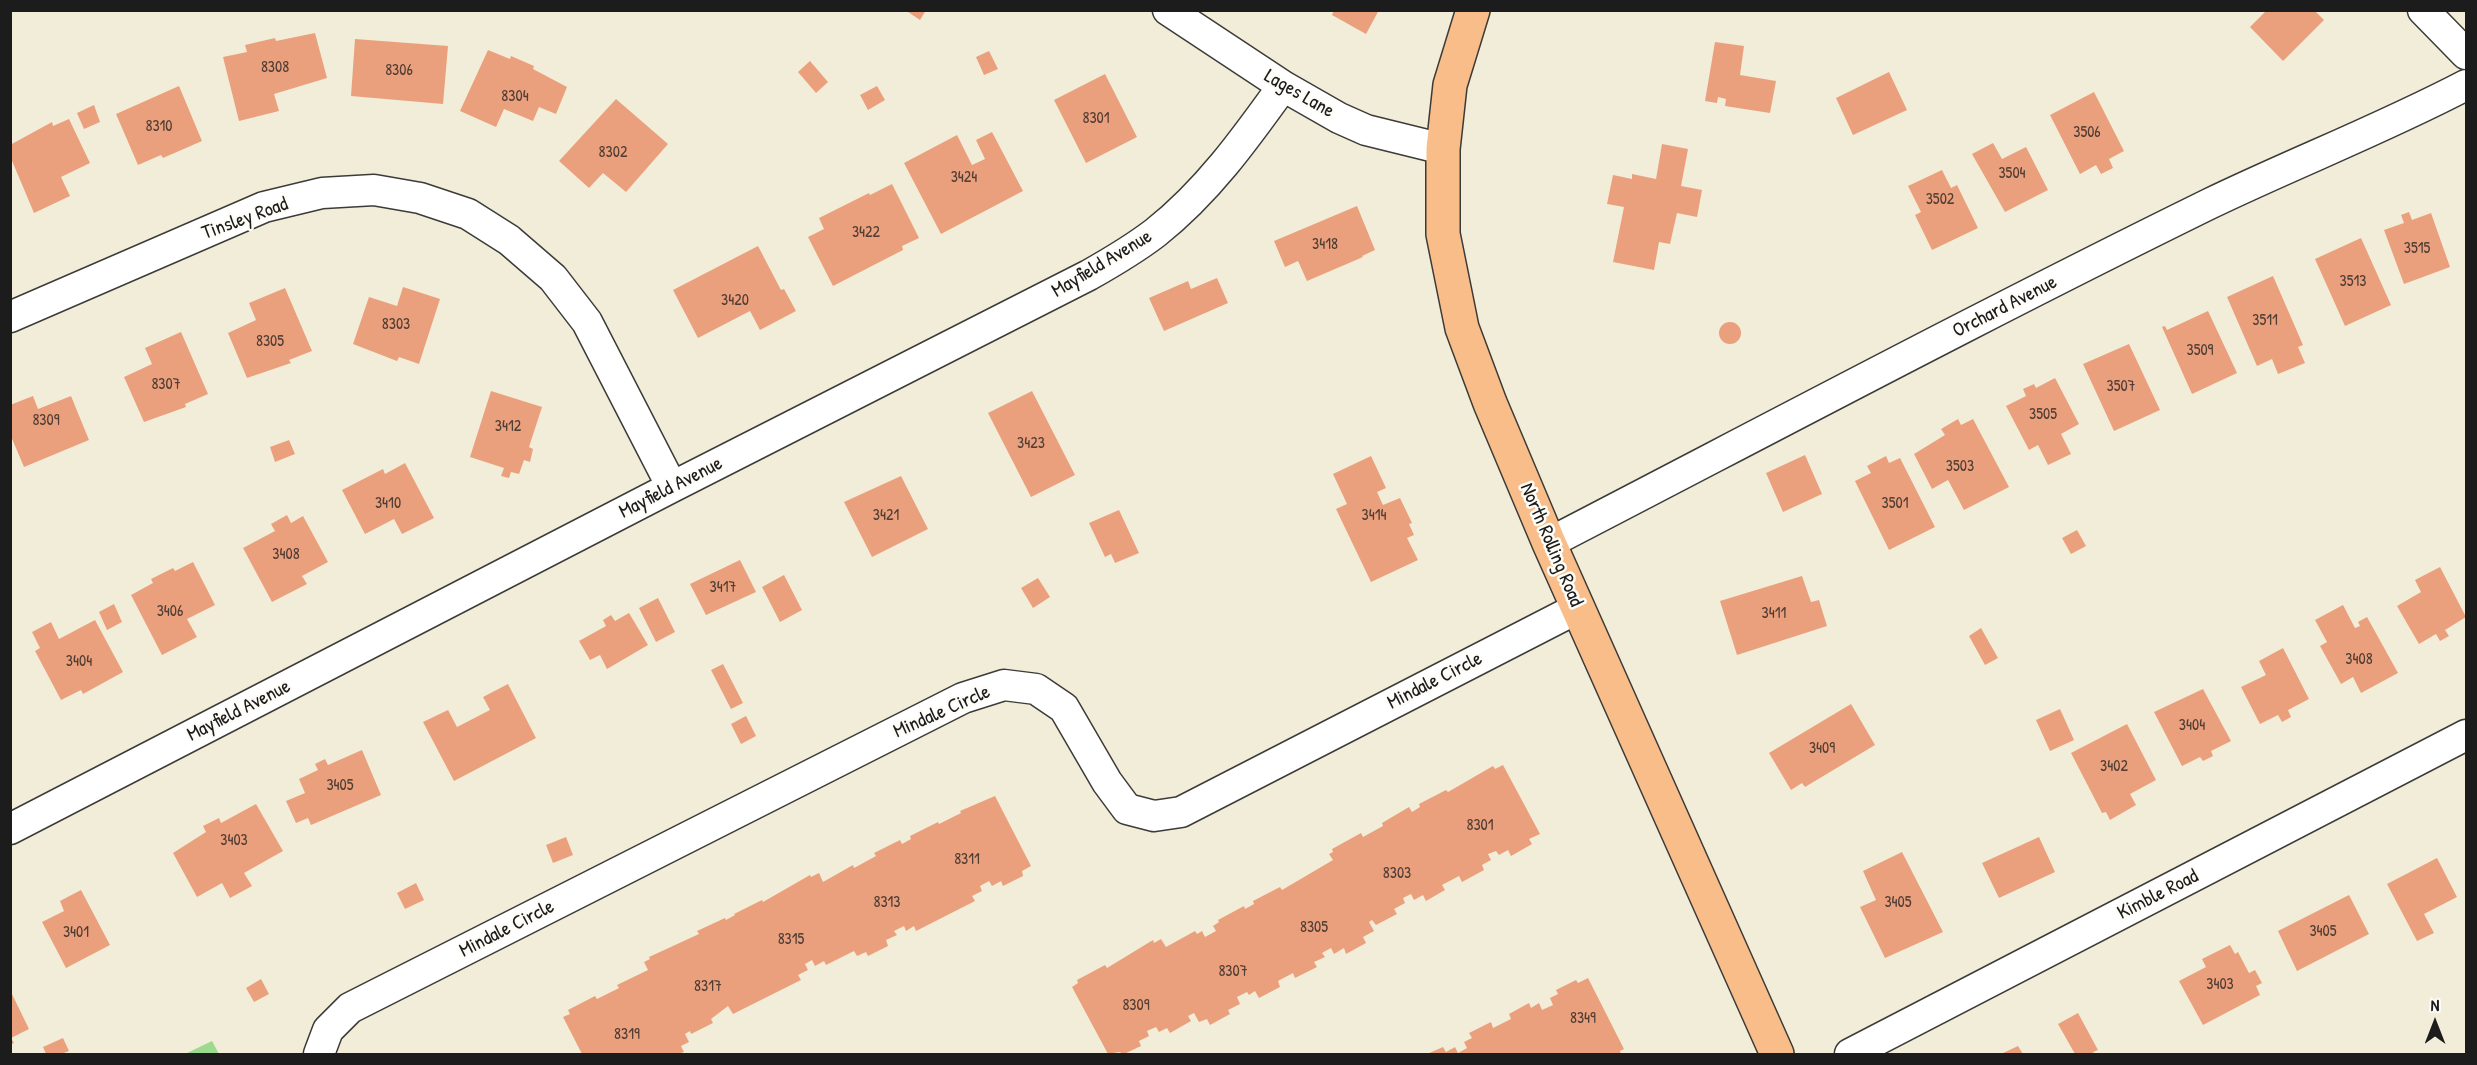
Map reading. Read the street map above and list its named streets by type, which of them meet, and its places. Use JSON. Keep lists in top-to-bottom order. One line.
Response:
{"streets":{"main road":["North Rolling Road"],"street":["Lages Lane","Tinsley Road","Mayfield Avenue","Orchard Avenue","Mindale Circle","Kimble Road"]},"crossings":[["Lages Lane","Mayfield Avenue"],["Lages Lane","North Rolling Road"],["Tinsley Road","Mayfield Avenue"],["Orchard Avenue","North Rolling Road"],["North Rolling Road","Mindale Circle"]],"house_numbers":["8308","8306","8304","8301","8310","3506","8302","3504","3424","3502","3422","3418","3515","3513","3420","3511","8303","8305","3509","8307","3507","3505","8309","3412","3423","3503","3410","3501","3421","3414","3408","3417","3406","3411","3408","3404","3404","3409","3402","3405","8301","3403","8311","8303","8313","3405","8305","3405","3401","8315","8307","3403","8317","8309","8349","8319"],"north":"top"}
